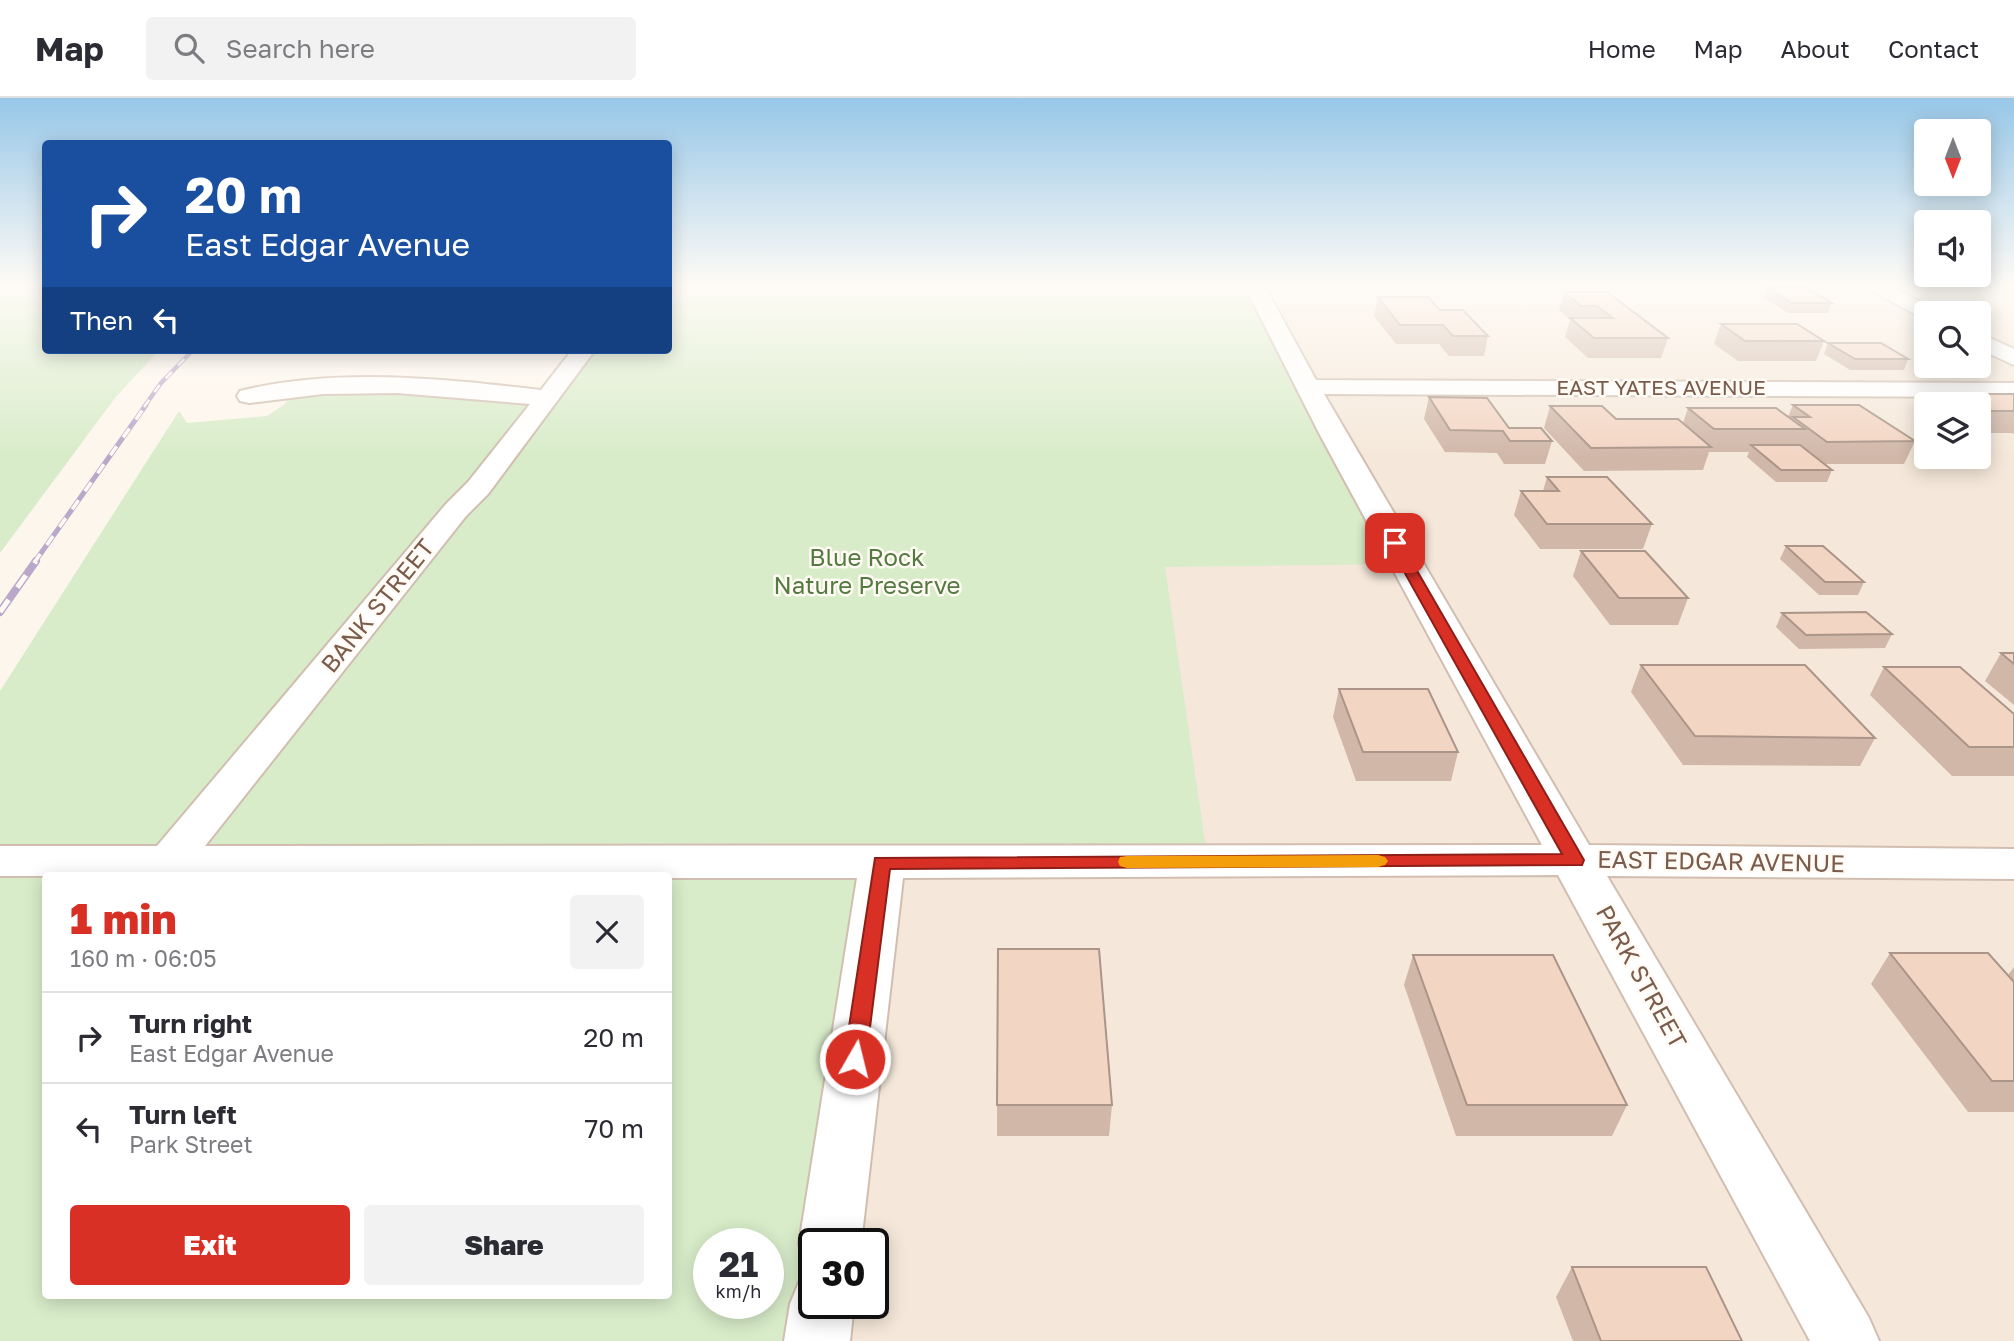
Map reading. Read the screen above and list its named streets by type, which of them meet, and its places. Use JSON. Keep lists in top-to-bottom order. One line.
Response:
{"streets":{"street":["EAST YATES AVENUE","BANK STREET","EAST EDGAR AVENUE","PARK STREET"]},"crossings":[["EAST YATES AVENUE","PARK STREET"],["BANK STREET","EAST EDGAR AVENUE"],["EAST EDGAR AVENUE","PARK STREET"]],"parks":["Blue Rock Nature Preserve"],"north":"bottom","page":{"header":"Map","search":"Search here","nav":["Home","Map","About","Contact"],"turn":["20 m","East Edgar Avenue"],"then":"Then","heading":["1 min","160 m · 06:05"],"list":[{"name":"Turn right","note":"East Edgar Avenue","value":"20 m"},{"name":"Turn left","note":"Park Street","value":"70 m"}],"buttons":["Exit","Share"],"speed":"21 km/h","limit":"30"}}
